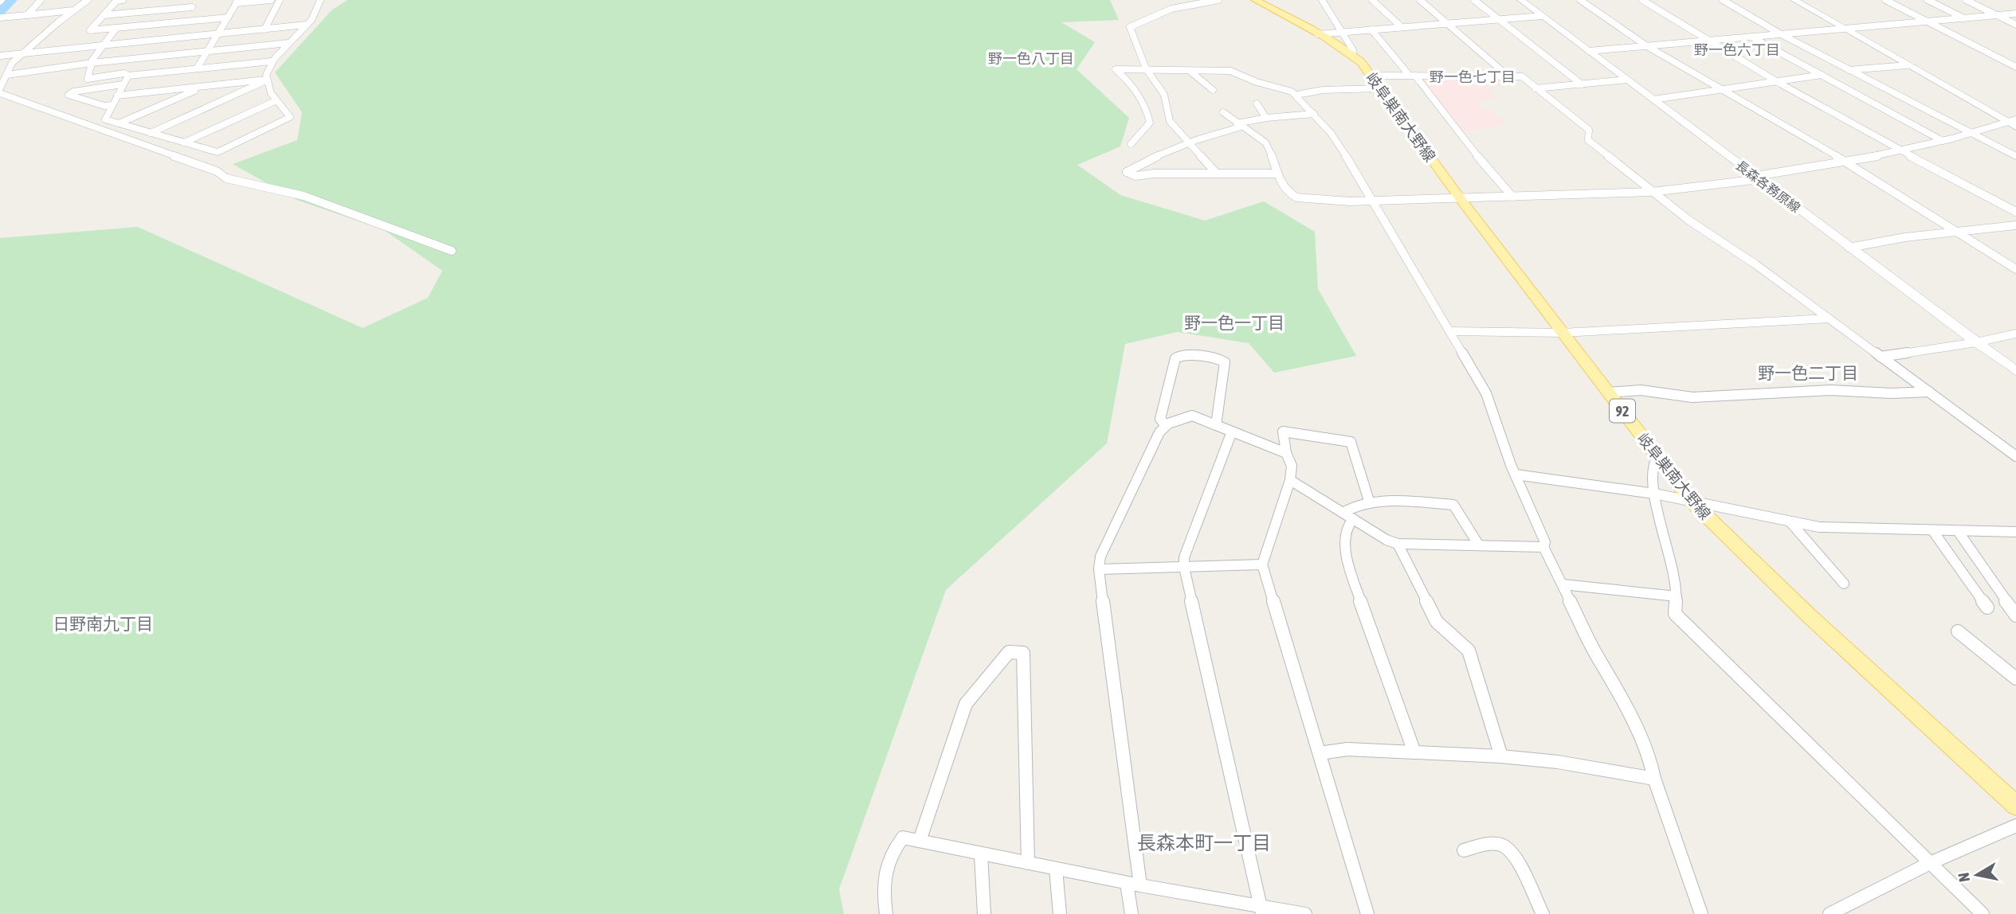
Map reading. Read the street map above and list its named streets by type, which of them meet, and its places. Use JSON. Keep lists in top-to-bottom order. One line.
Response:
{"streets":{"main road":["岐阜巣南大野線","長森各務原線","92"]},"districts":["野一色六丁目","野一色八丁目","野一色七丁目","野一色一丁目","野一色二丁目","日野南九丁目","長森本町一丁目"],"north":"left"}
